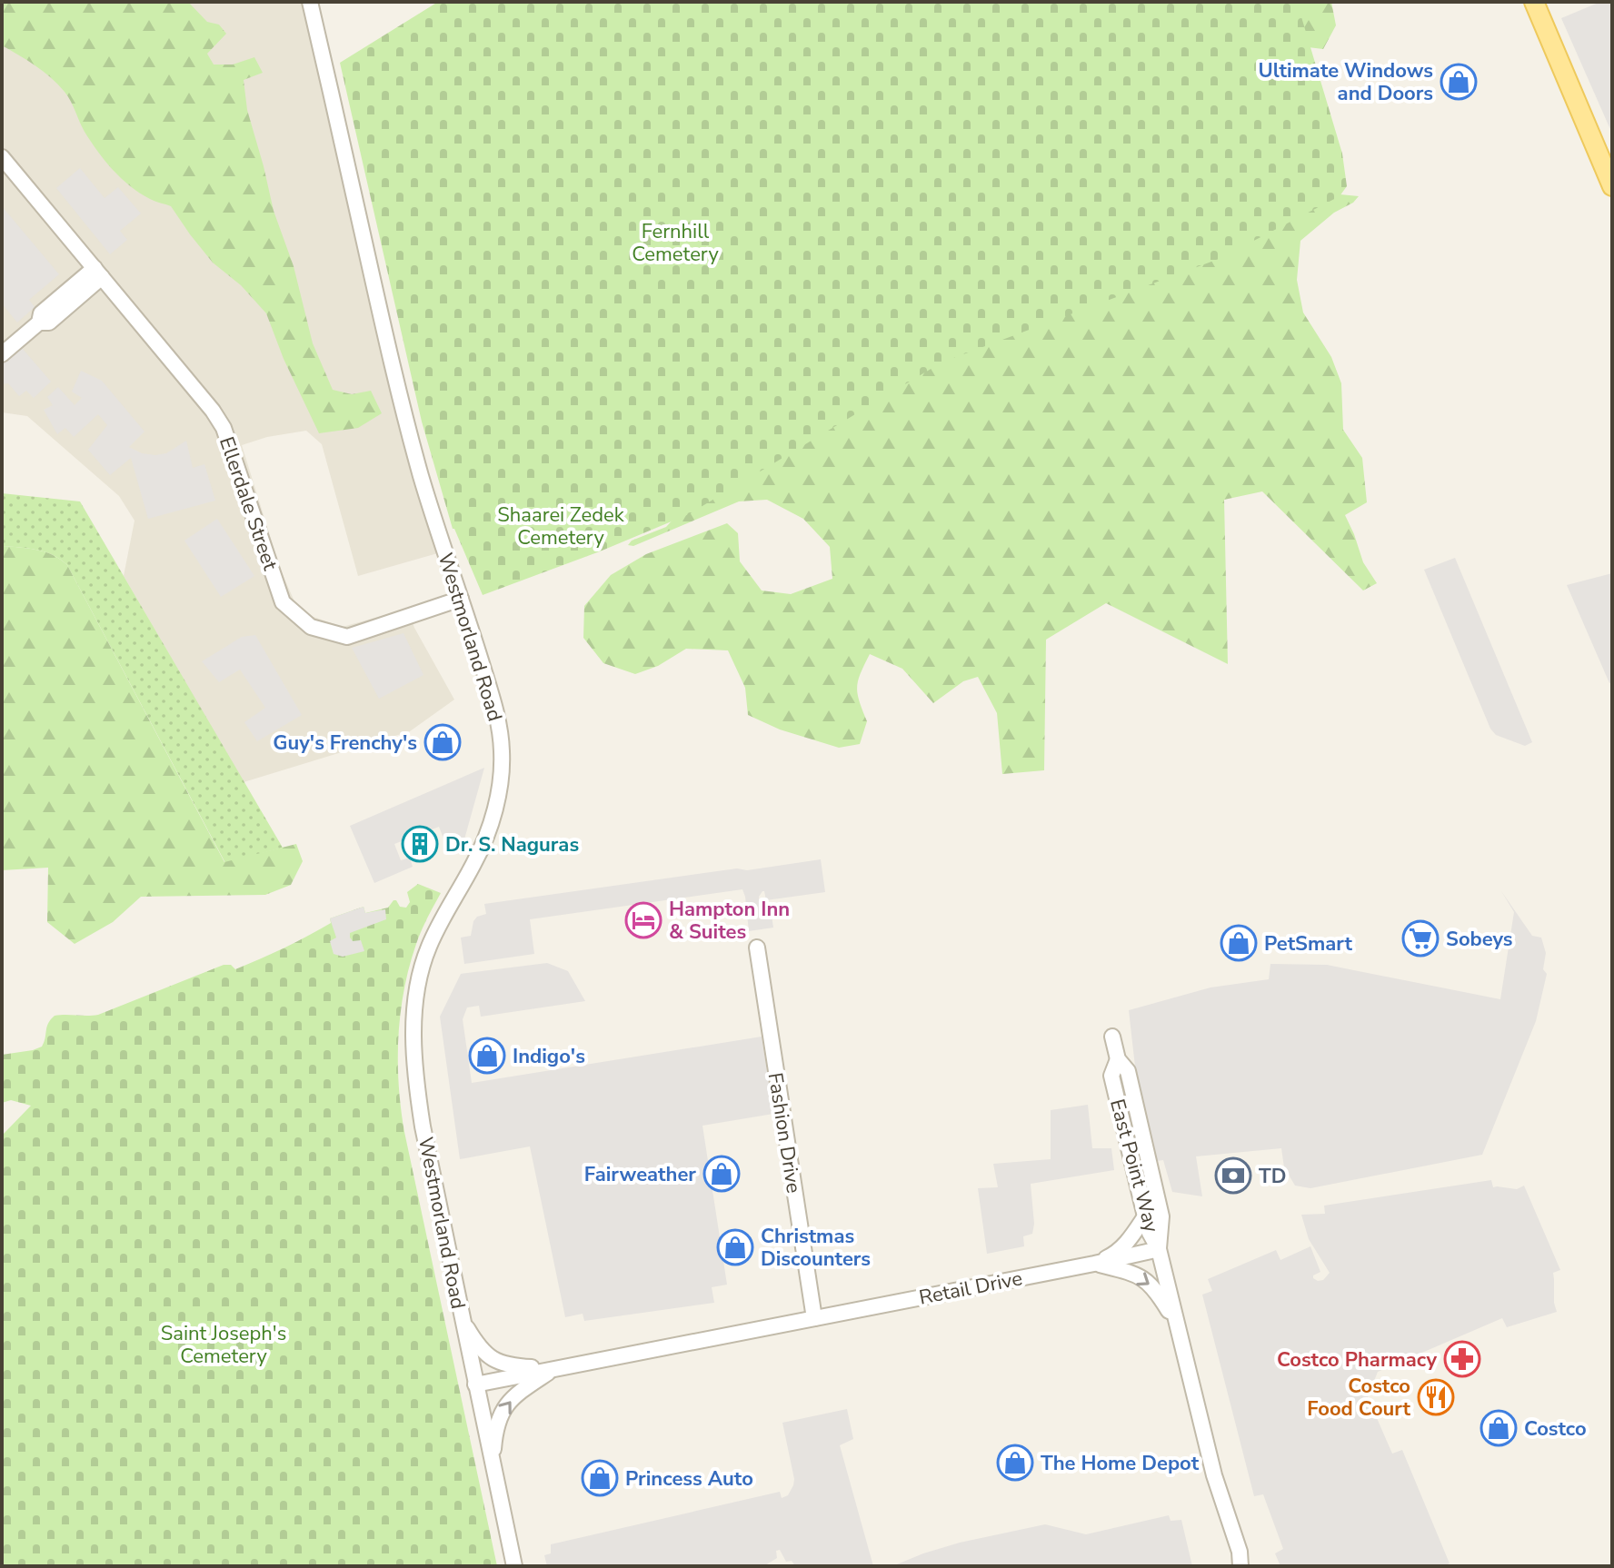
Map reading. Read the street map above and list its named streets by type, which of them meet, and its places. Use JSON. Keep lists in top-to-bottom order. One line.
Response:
{"streets":{"street":["Ellerdale Street","Westmorland Road","Fashion Drive","East Point Way","Retail Drive"]},"crossings":[["Ellerdale Street","Westmorland Road"],["Westmorland Road","Retail Drive"],["Fashion Drive","Retail Drive"],["East Point Way","Retail Drive"]],"parks":["Fernhill Cemetery","Shaarei Zedek Cemetery","Saint Joseph's Cemetery"],"places":{"shop":["Ultimate Windows and Doors","Guy's Frenchy's","PetSmart","Indigo's","Fairweather","Christmas Discounters","Costco","The Home Depot","Princess Auto"],"building":["Dr. S. Naguras"],"hotel":["Hampton Inn & Suites"],"supermarket":["Sobeys"],"bank":["TD"],"pharmacy":["Costco Pharmacy"],"restaurant":["Costco Food Court"]}}
